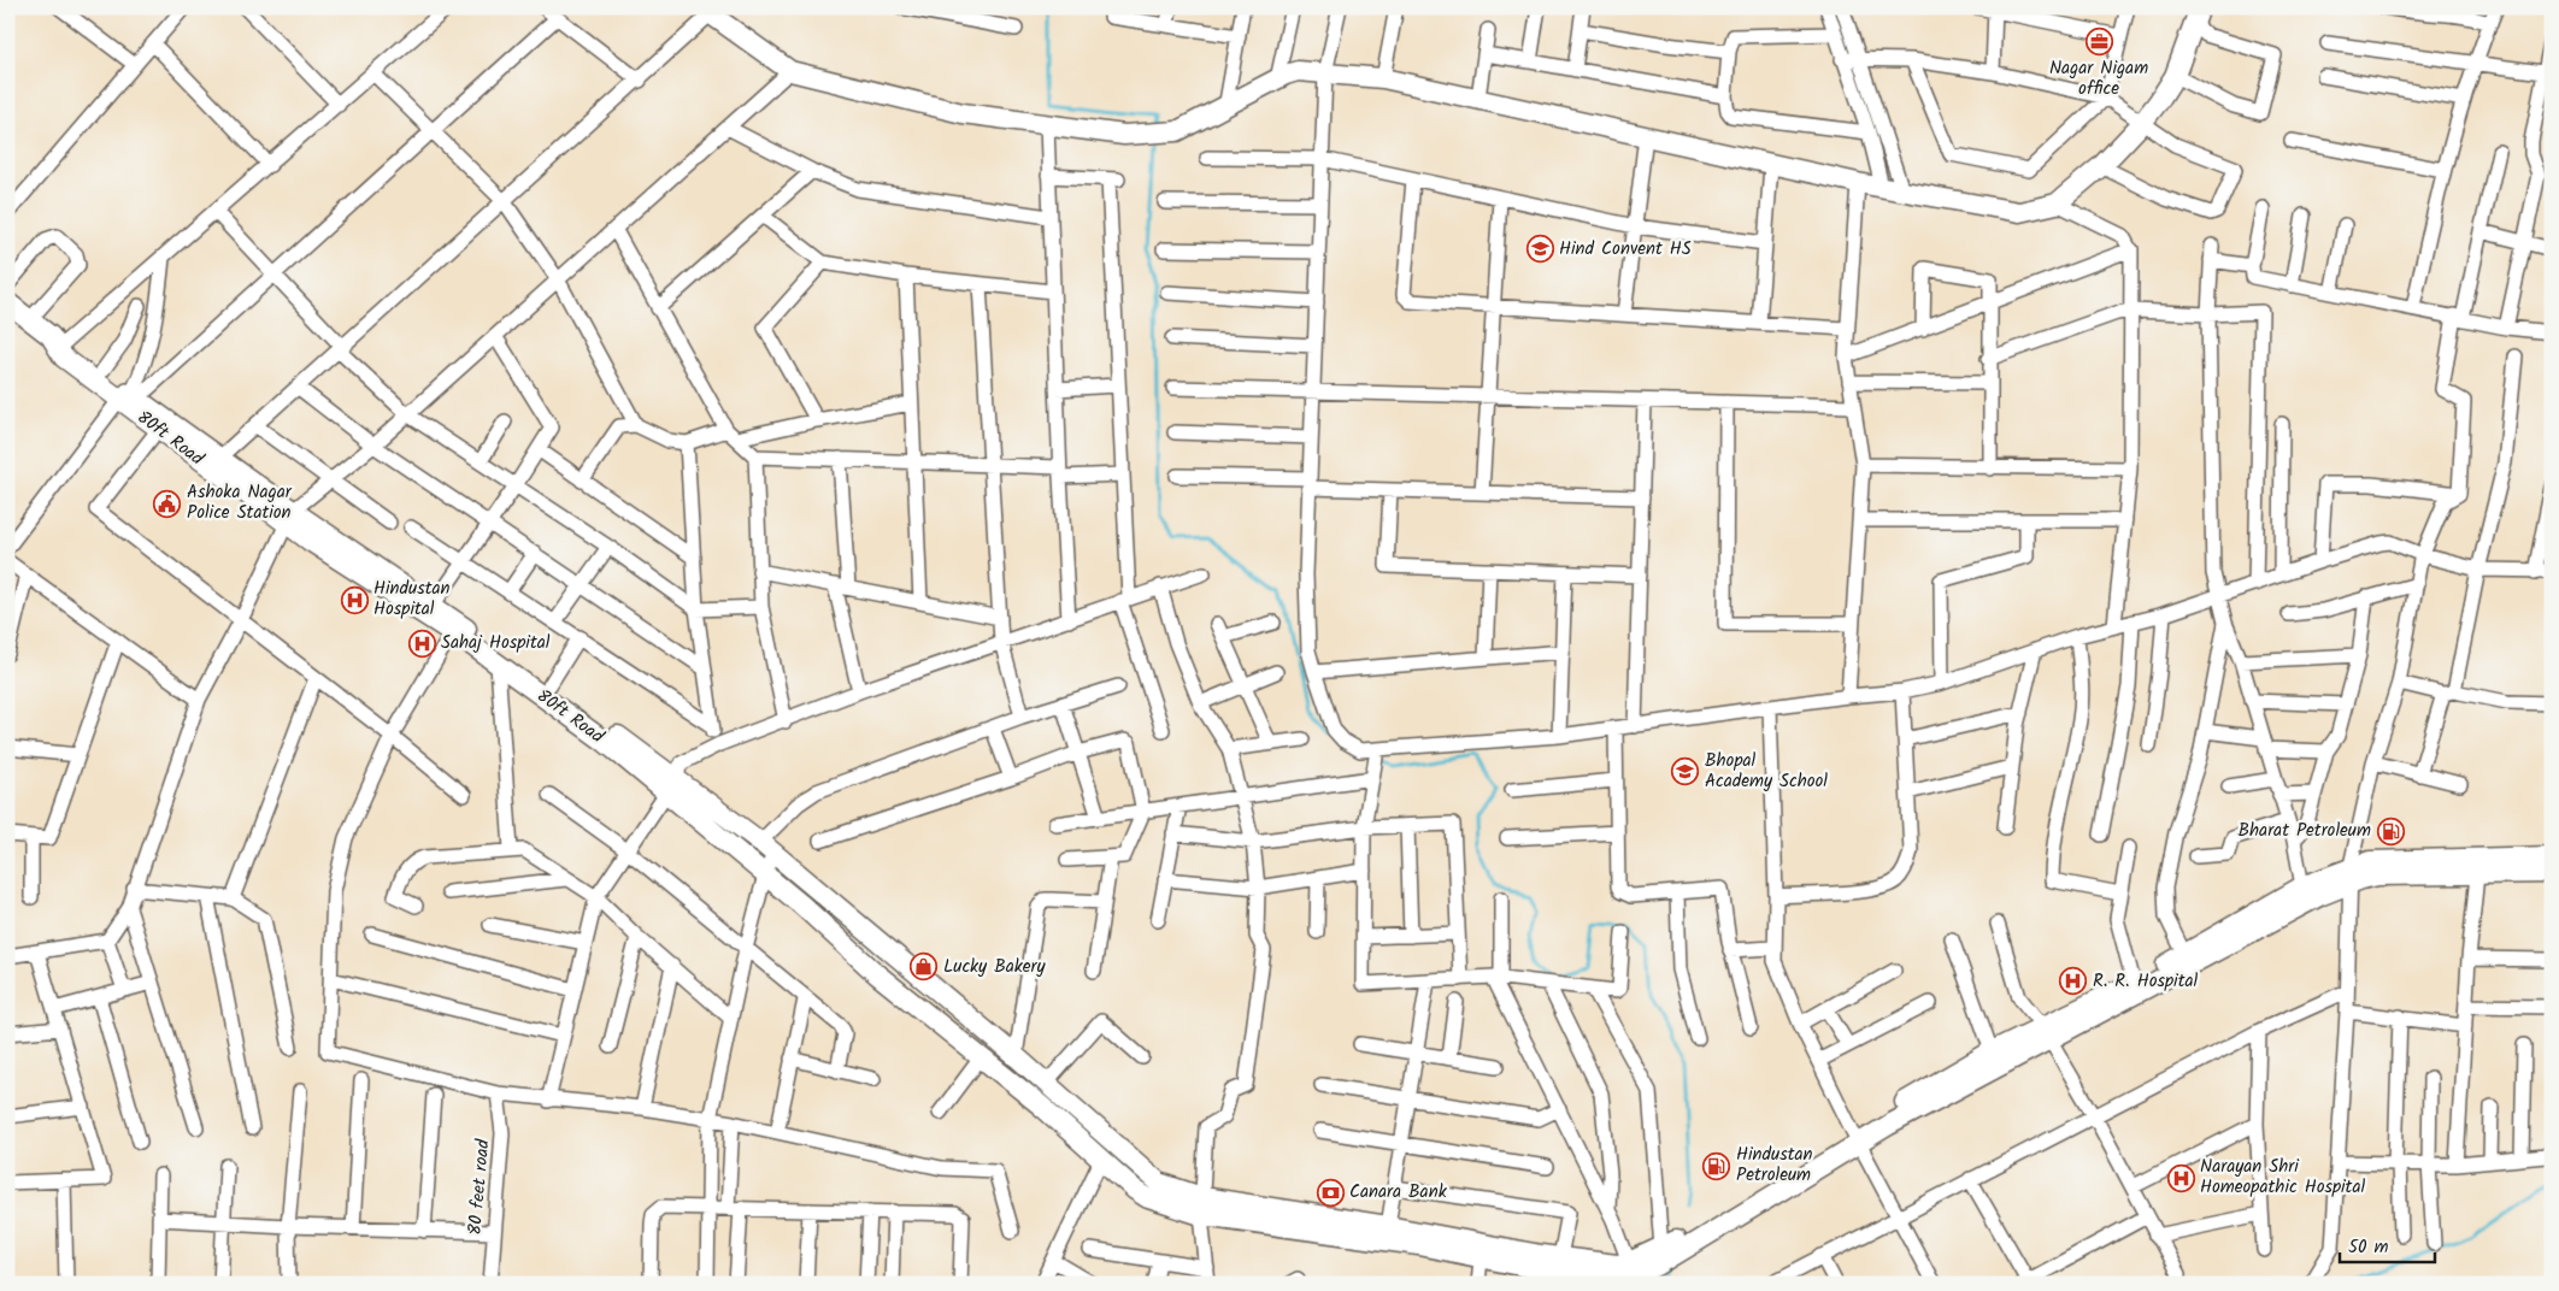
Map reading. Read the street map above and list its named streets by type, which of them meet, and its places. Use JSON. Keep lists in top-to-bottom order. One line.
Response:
{"streets":{"main road":["80ft Road"],"street":["80 feet road"]},"places":{"office":["Nagar Nigam office"],"school or university":["Hind Convent HS","Bhopal Academy School"],"public building":["Ashoka Nagar Police Station"],"hospital":["Hindustan Hospital","Sahaj Hospital","R. R. Hospital","Narayan Shri Homeopathic Hospital"],"fuel station":["Bharat Petroleum","Hindustan Petroleum"],"shop":["Lucky Bakery"],"bank":["Canara Bank"]},"scale_bar":"50 m"}
